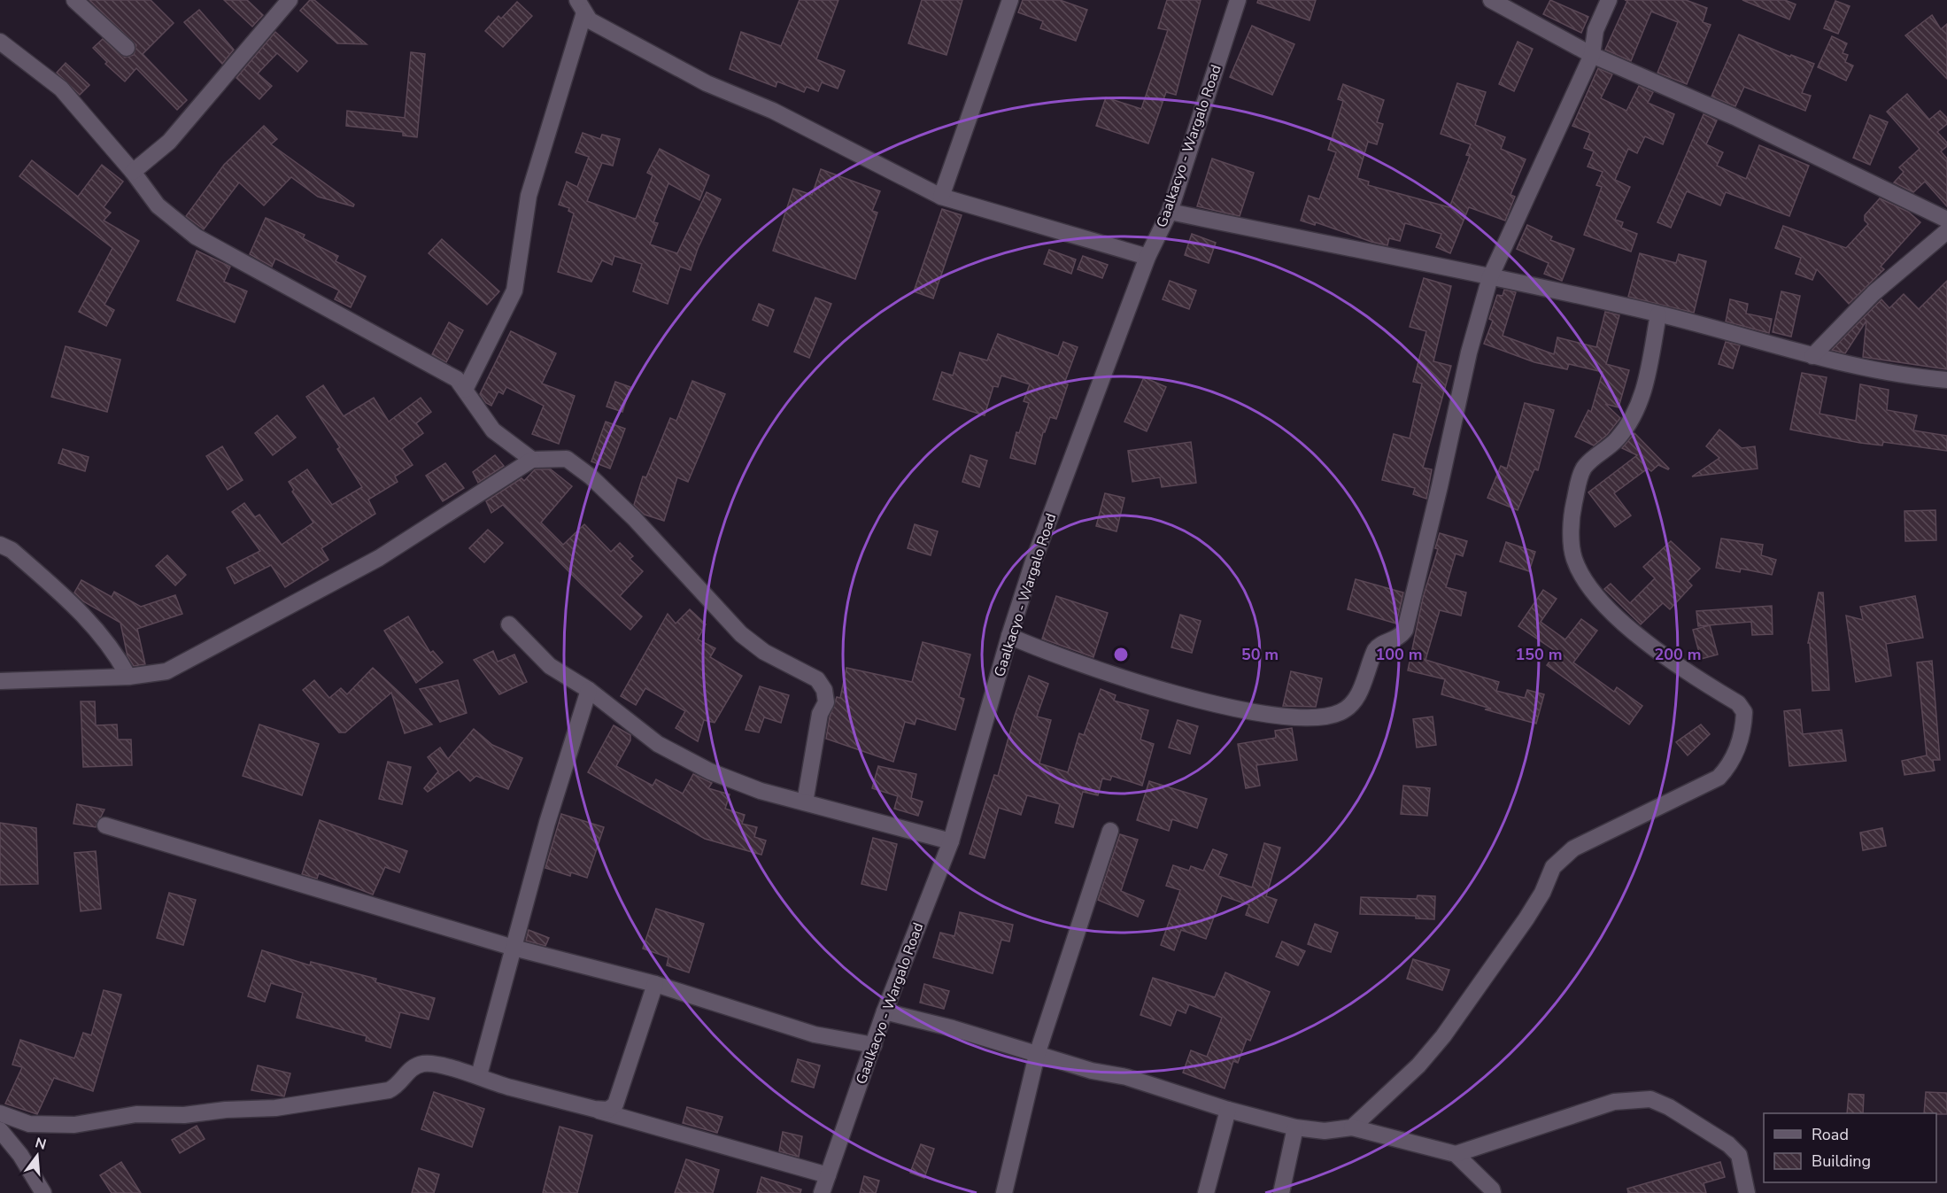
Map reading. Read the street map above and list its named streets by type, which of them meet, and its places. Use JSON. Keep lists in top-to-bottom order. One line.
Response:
{"streets":{"street":["Gaalkacyo - Wargalo Road"]},"legend":["Road","Building"],"north":"top","rings":["50 m","100 m","150 m","200 m"]}
